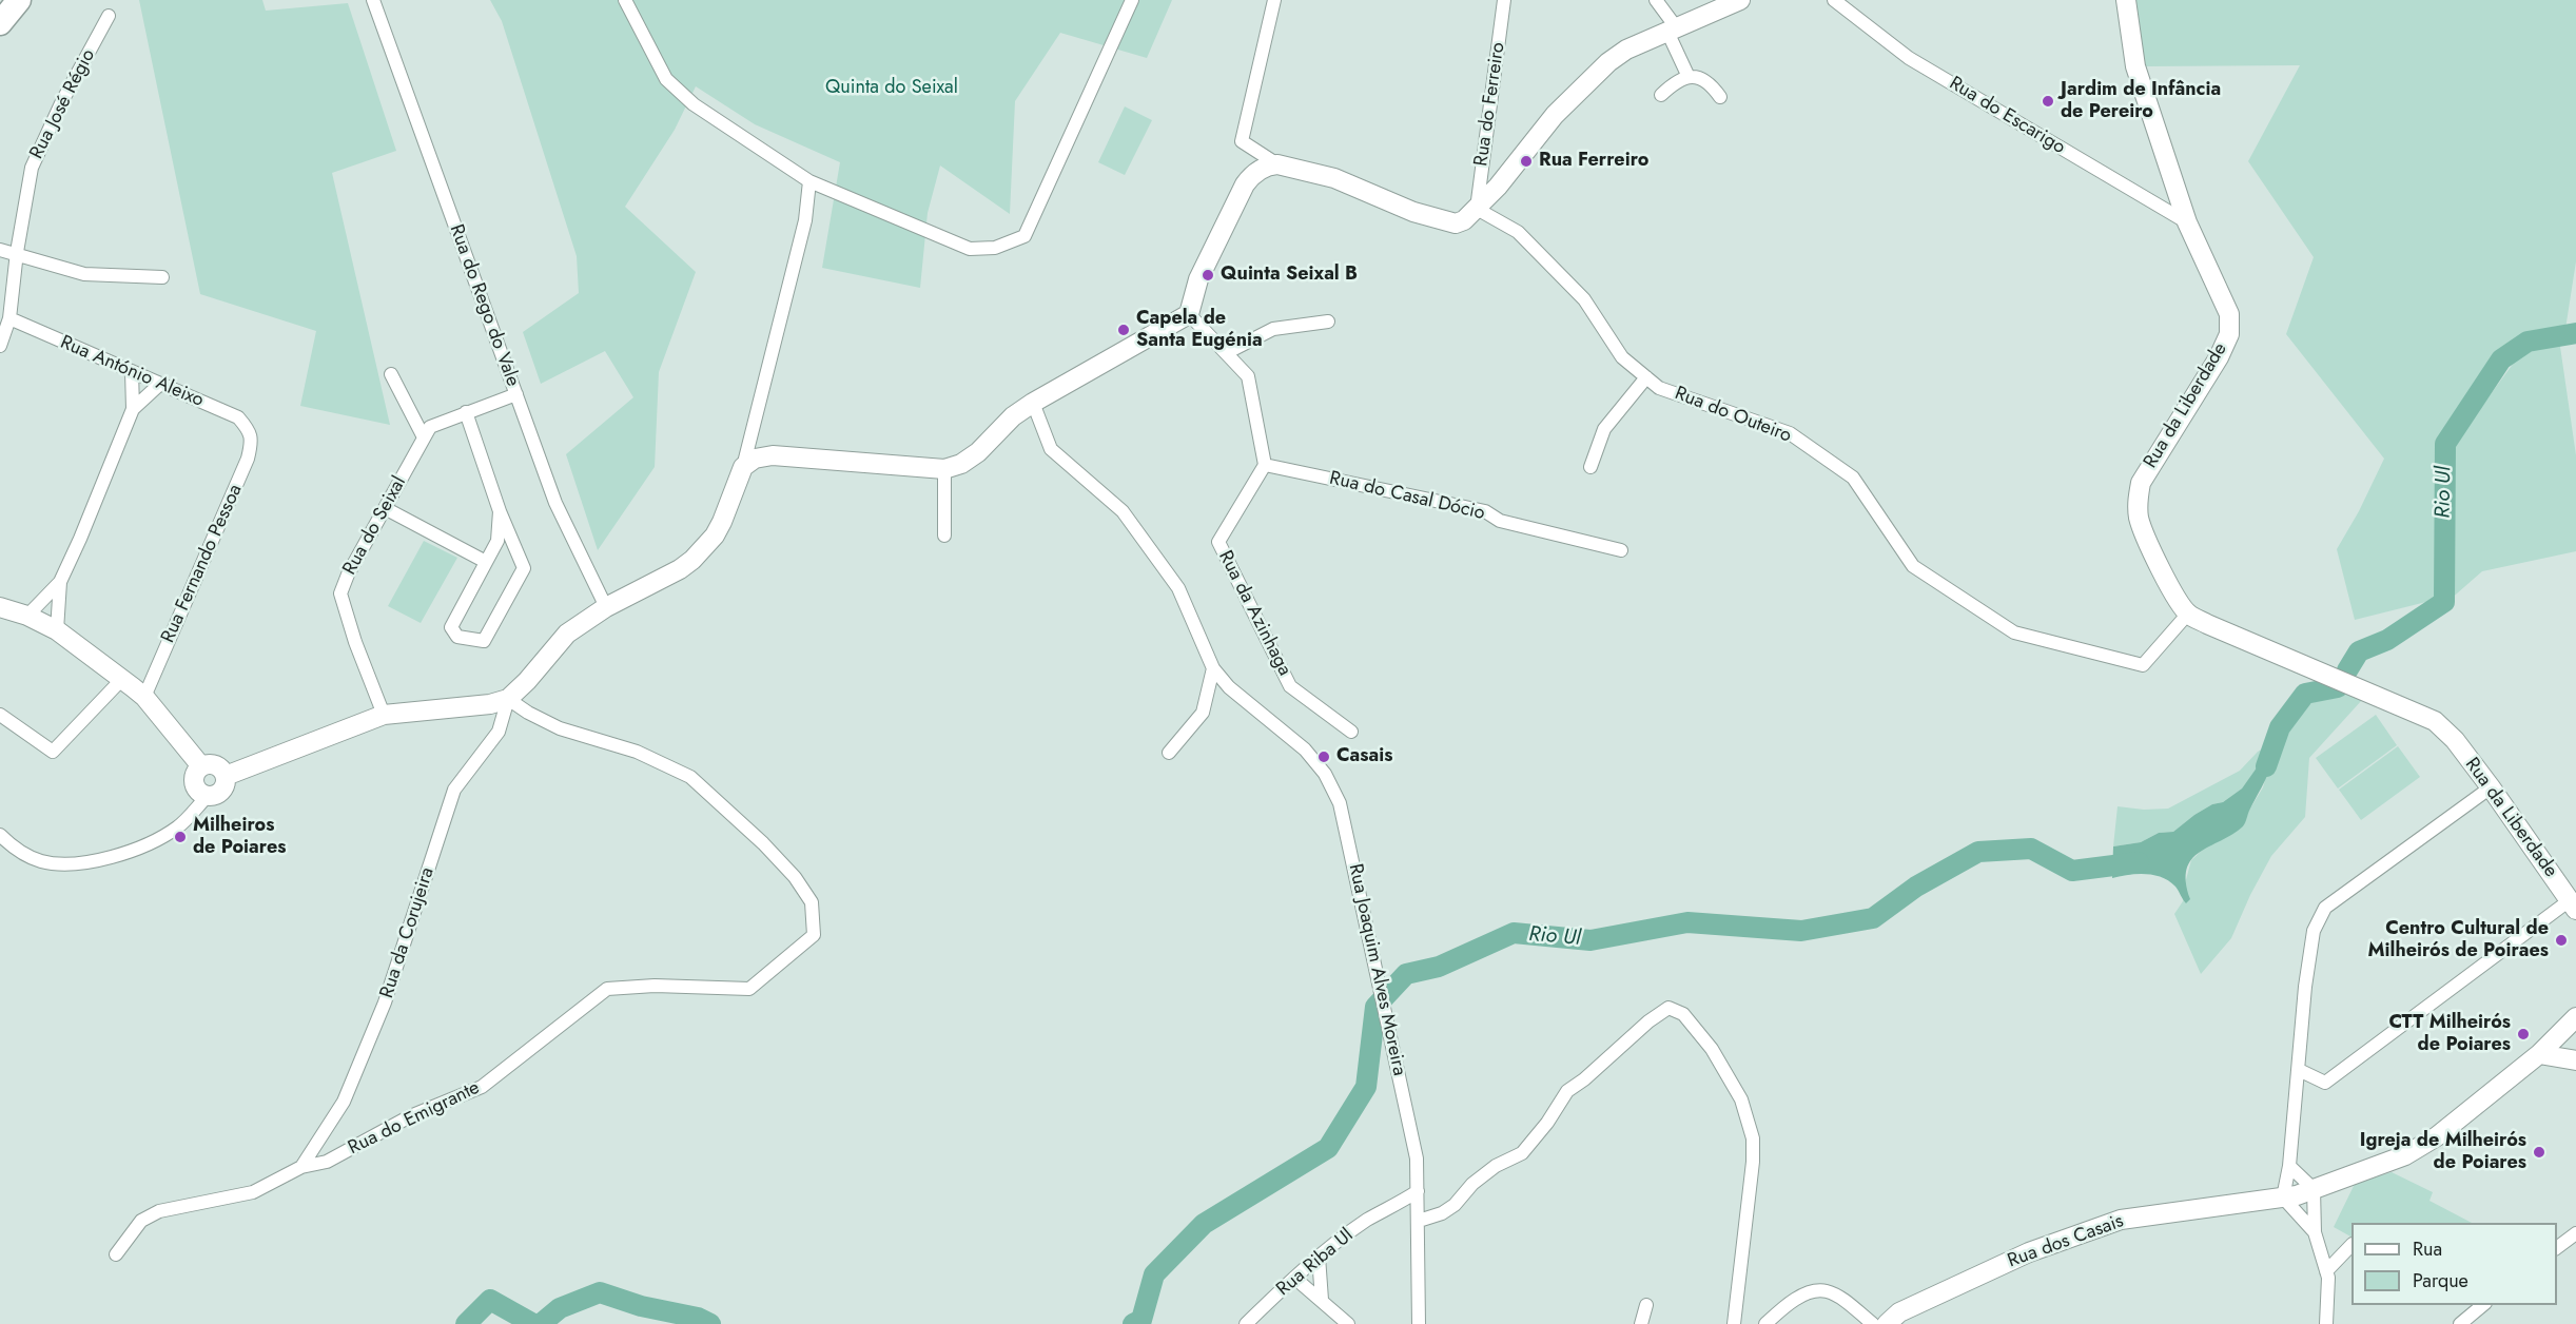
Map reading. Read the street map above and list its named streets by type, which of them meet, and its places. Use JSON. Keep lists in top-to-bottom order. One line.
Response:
{"streets":{"street":["Rua José Régio","Rua do Ferreiro","Rua do Escarigo","Rua do Rego do Vale","Rua António Aleixo","Rua da Liberdade","Rua do Outeiro","Rua do Casal Dócio","Rua do Seixal","Rua Fernando Pessoa","Rua da Azinhaga","Rua da Corujeira","Rua Joaquim Alves Moreira","Rua do Emigrante","Rua dos Casais","Rua Riba Ul"]},"crossings":[["Rua José Régio","Rua António Aleixo"],["Rua do Ferreiro","Rua do Outeiro"],["Rua do Escarigo","Rua da Liberdade"],["Rua do Rego do Vale","Rua do Seixal"],["Rua António Aleixo","Rua Fernando Pessoa"],["Rua da Liberdade","Rua do Outeiro"],["Rua do Casal Dócio","Rua da Azinhaga"],["Rua da Corujeira","Rua do Emigrante"],["Rua Joaquim Alves Moreira","Rua Riba Ul"]],"water":["Rio Ul"],"parks":["Quinta do Seixal"],"places":["Jardim de Infância de Pereiro","Rua Ferreiro","Quinta Seixal B","Capela de Santa Eugénia","Casais","Milheiros de Poiares","Centro Cultural de Milheirós de Poiraes","CTT Milheirós de Poiares","Igreja de Milheirós de Poiares"],"legend":["Rua","Parque"]}
